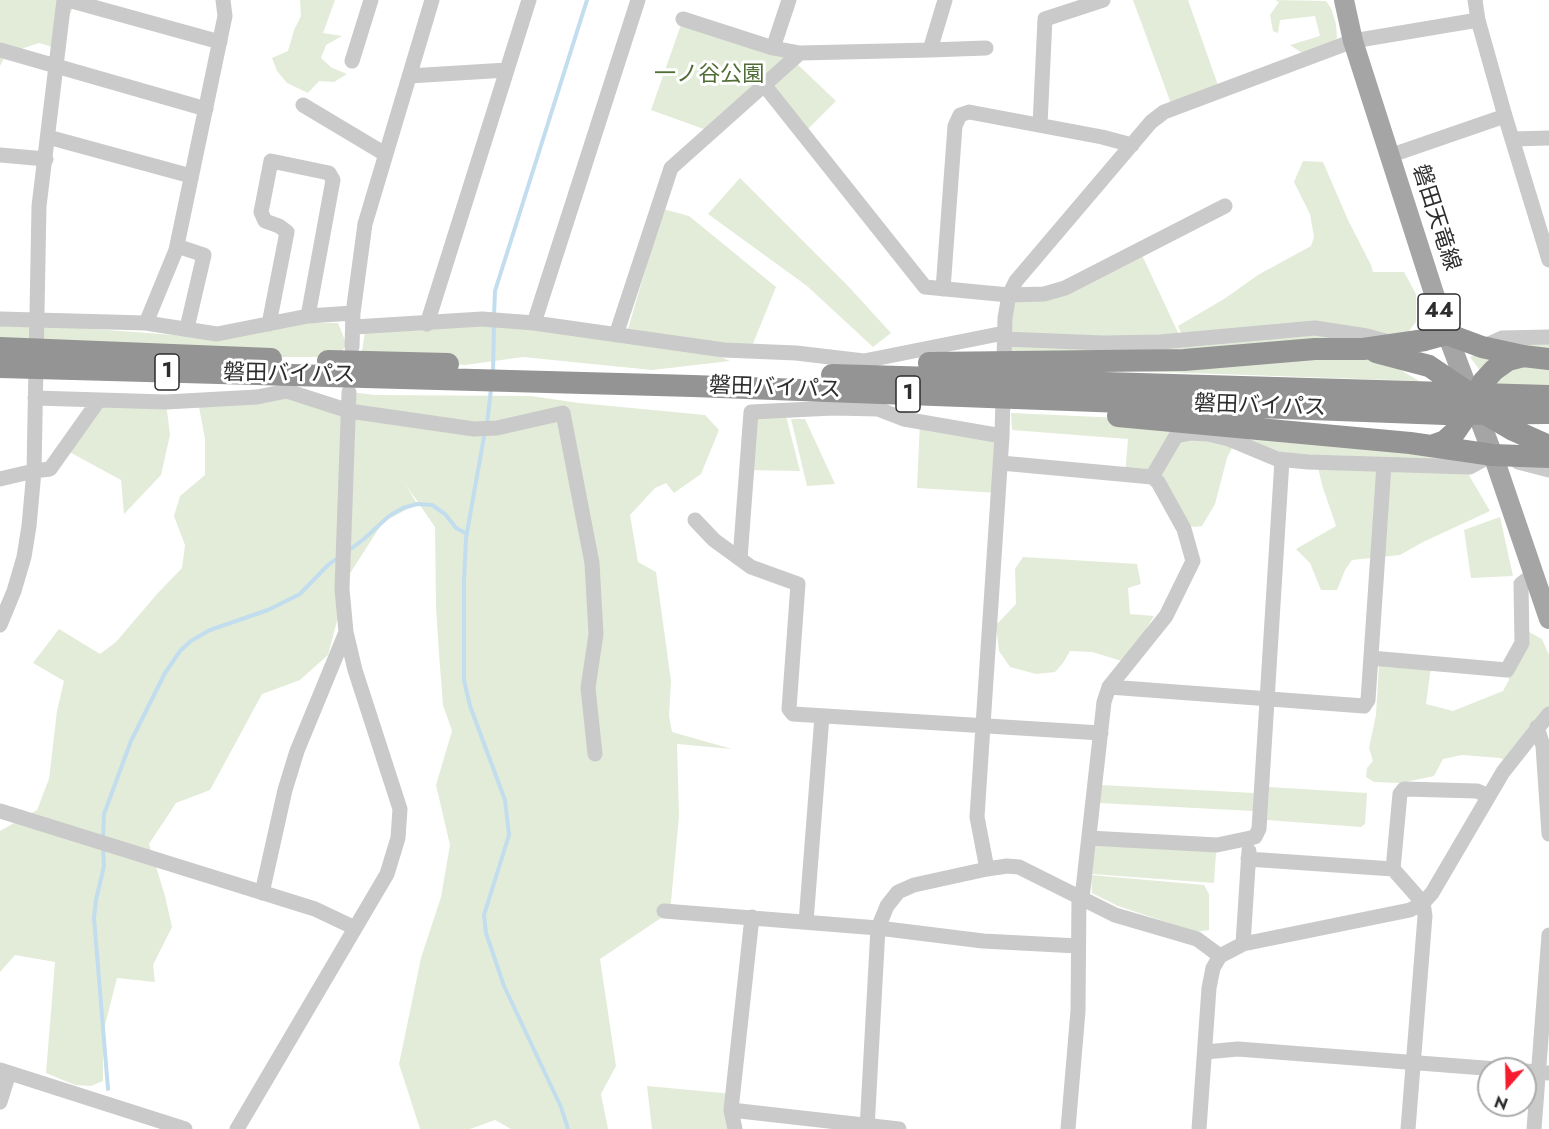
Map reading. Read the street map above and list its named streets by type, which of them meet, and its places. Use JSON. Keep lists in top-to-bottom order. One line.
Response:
{"streets":{"highway":["1","磐田バイパス"],"main road":["磐田天竜線","44"]},"crossings":[["磐田天竜線","1"],["1","磐田バイパス"]],"parks":["一ノ谷公園"],"north":"bottom"}
